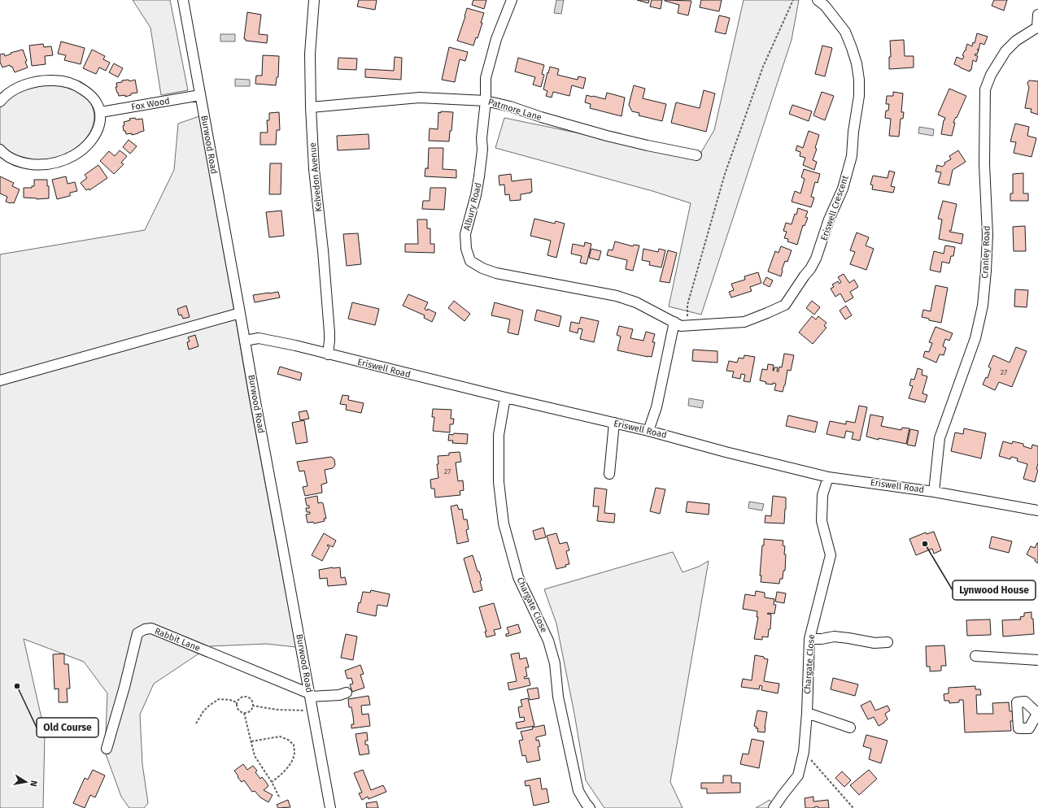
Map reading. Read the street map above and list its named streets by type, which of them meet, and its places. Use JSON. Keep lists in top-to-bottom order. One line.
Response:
{"streets":{"street":["Fox Wood","Patmore Lane","Burwood Road","Kelvedon Avenue","Albury Road","Eriswell Crescent","Cranley Road","Eriswell Road","Chargate Close","Rabbit Lane"]},"crossings":[["Fox Wood","Burwood Road"],["Patmore Lane","Kelvedon Avenue"],["Patmore Lane","Albury Road"],["Burwood Road","Eriswell Road"],["Burwood Road","Rabbit Lane"],["Kelvedon Avenue","Eriswell Road"],["Albury Road","Eriswell Crescent"],["Cranley Road","Eriswell Road"],["Eriswell Road","Chargate Close"]],"places":["Lynwood House","Old Course"],"house_numbers":["27","27"],"north":"right"}
